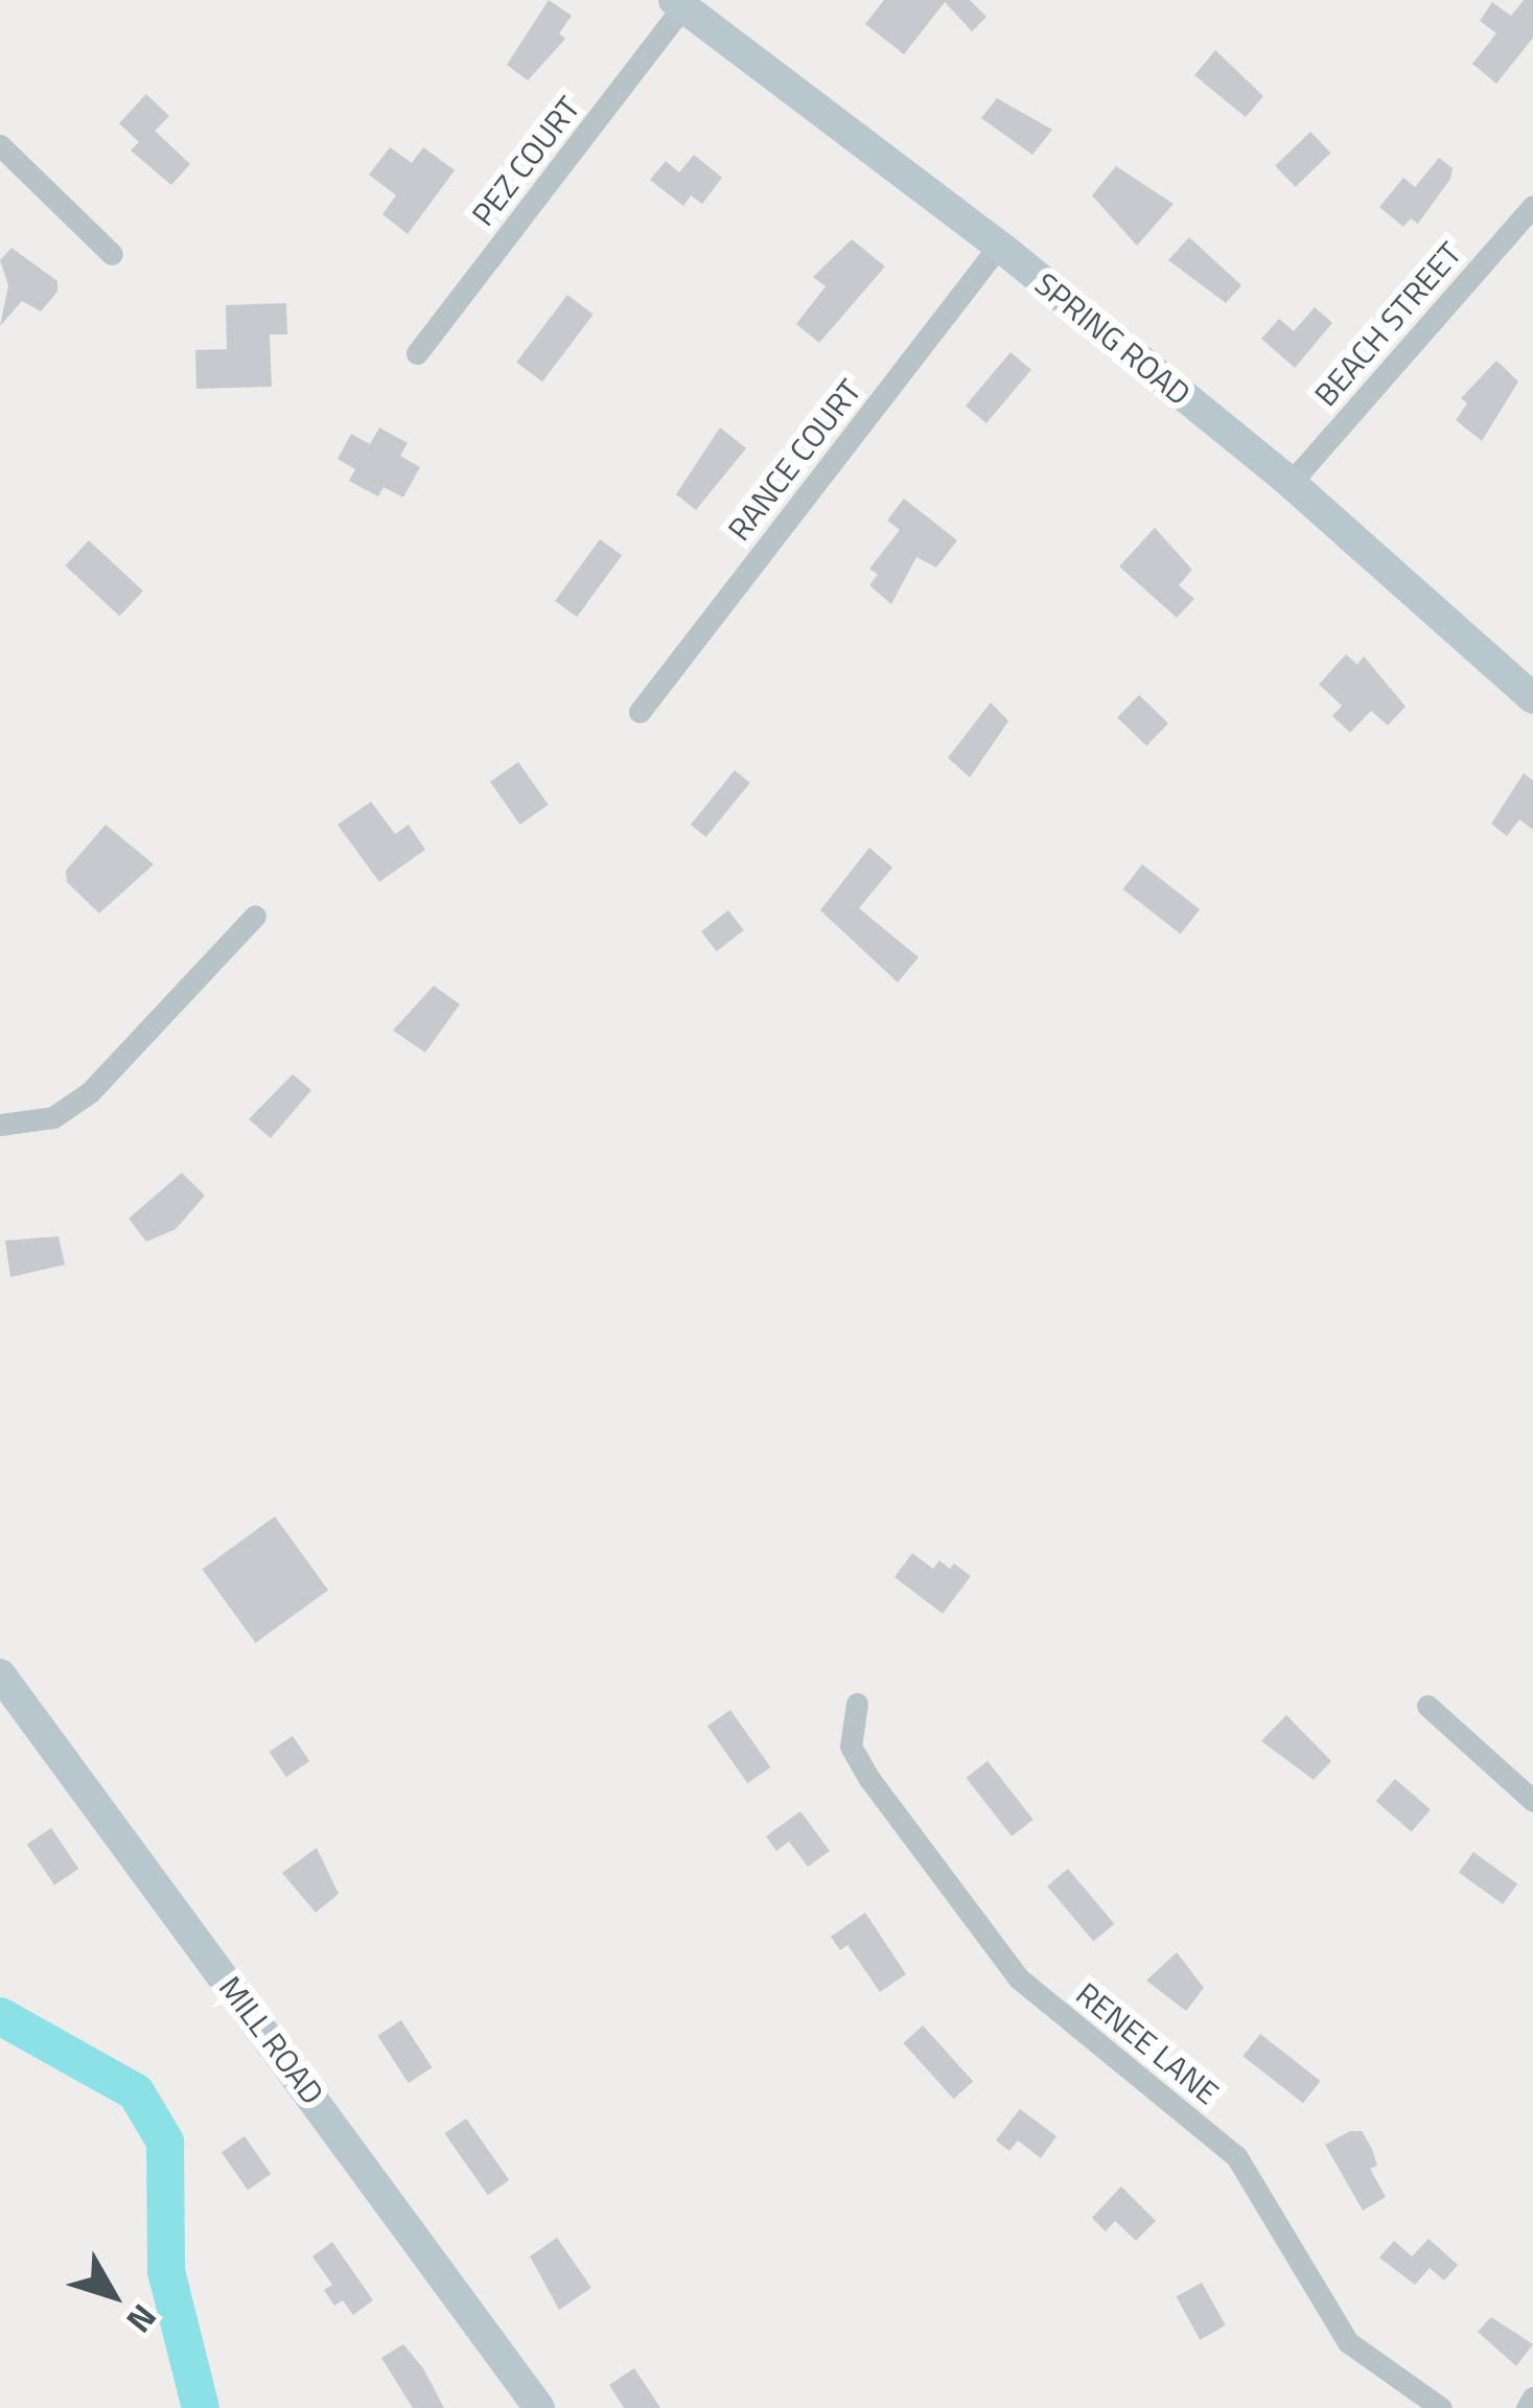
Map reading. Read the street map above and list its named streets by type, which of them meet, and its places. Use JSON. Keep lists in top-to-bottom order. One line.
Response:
{"streets":{"street":["PEZ COURT","BEACH STREET","SPRING ROAD","RANCE COURT","MILL ROAD","RENEE LANE"]},"crossings":[["PEZ COURT","SPRING ROAD"],["BEACH STREET","SPRING ROAD"],["SPRING ROAD","RANCE COURT"]],"north":"bottom right"}
